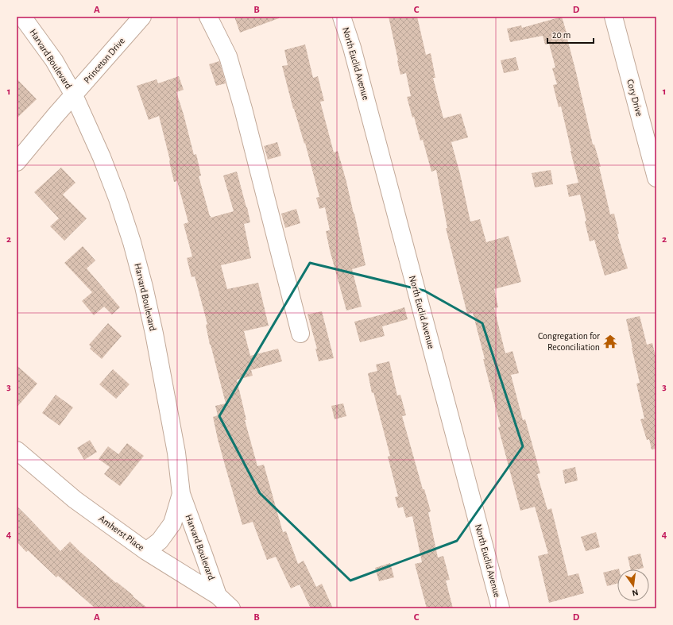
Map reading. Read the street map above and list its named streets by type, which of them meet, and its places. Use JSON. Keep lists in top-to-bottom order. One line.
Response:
{"streets":{"street":["Harvard Boulevard","Princeton Drive","North Euclid Avenue","Cory Drive","Amherst Place"]},"crossings":[["Harvard Boulevard","Princeton Drive"],["Harvard Boulevard","Amherst Place"]],"places":{"temple":["Congregation for Reconciliation"]},"scale_bar":"20 m","north":"bottom","grid":{"columns":["A","B","C","D"],"rows":["1","2","3","4"]}}
